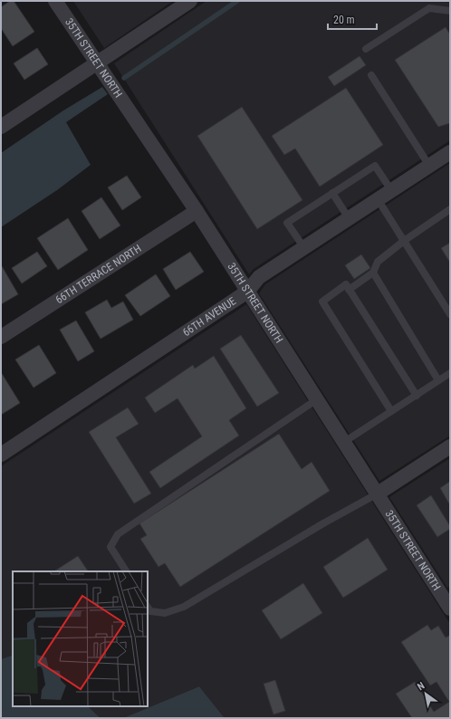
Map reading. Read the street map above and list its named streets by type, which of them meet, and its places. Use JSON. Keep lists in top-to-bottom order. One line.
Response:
{"streets":{"street":["35TH STREET NORTH","66TH TERRACE NORTH","66TH AVENUE"]},"crossings":[["35TH STREET NORTH","66TH TERRACE NORTH"],["35TH STREET NORTH","66TH AVENUE"]],"scale_bar":"20 m","north":"top left"}
